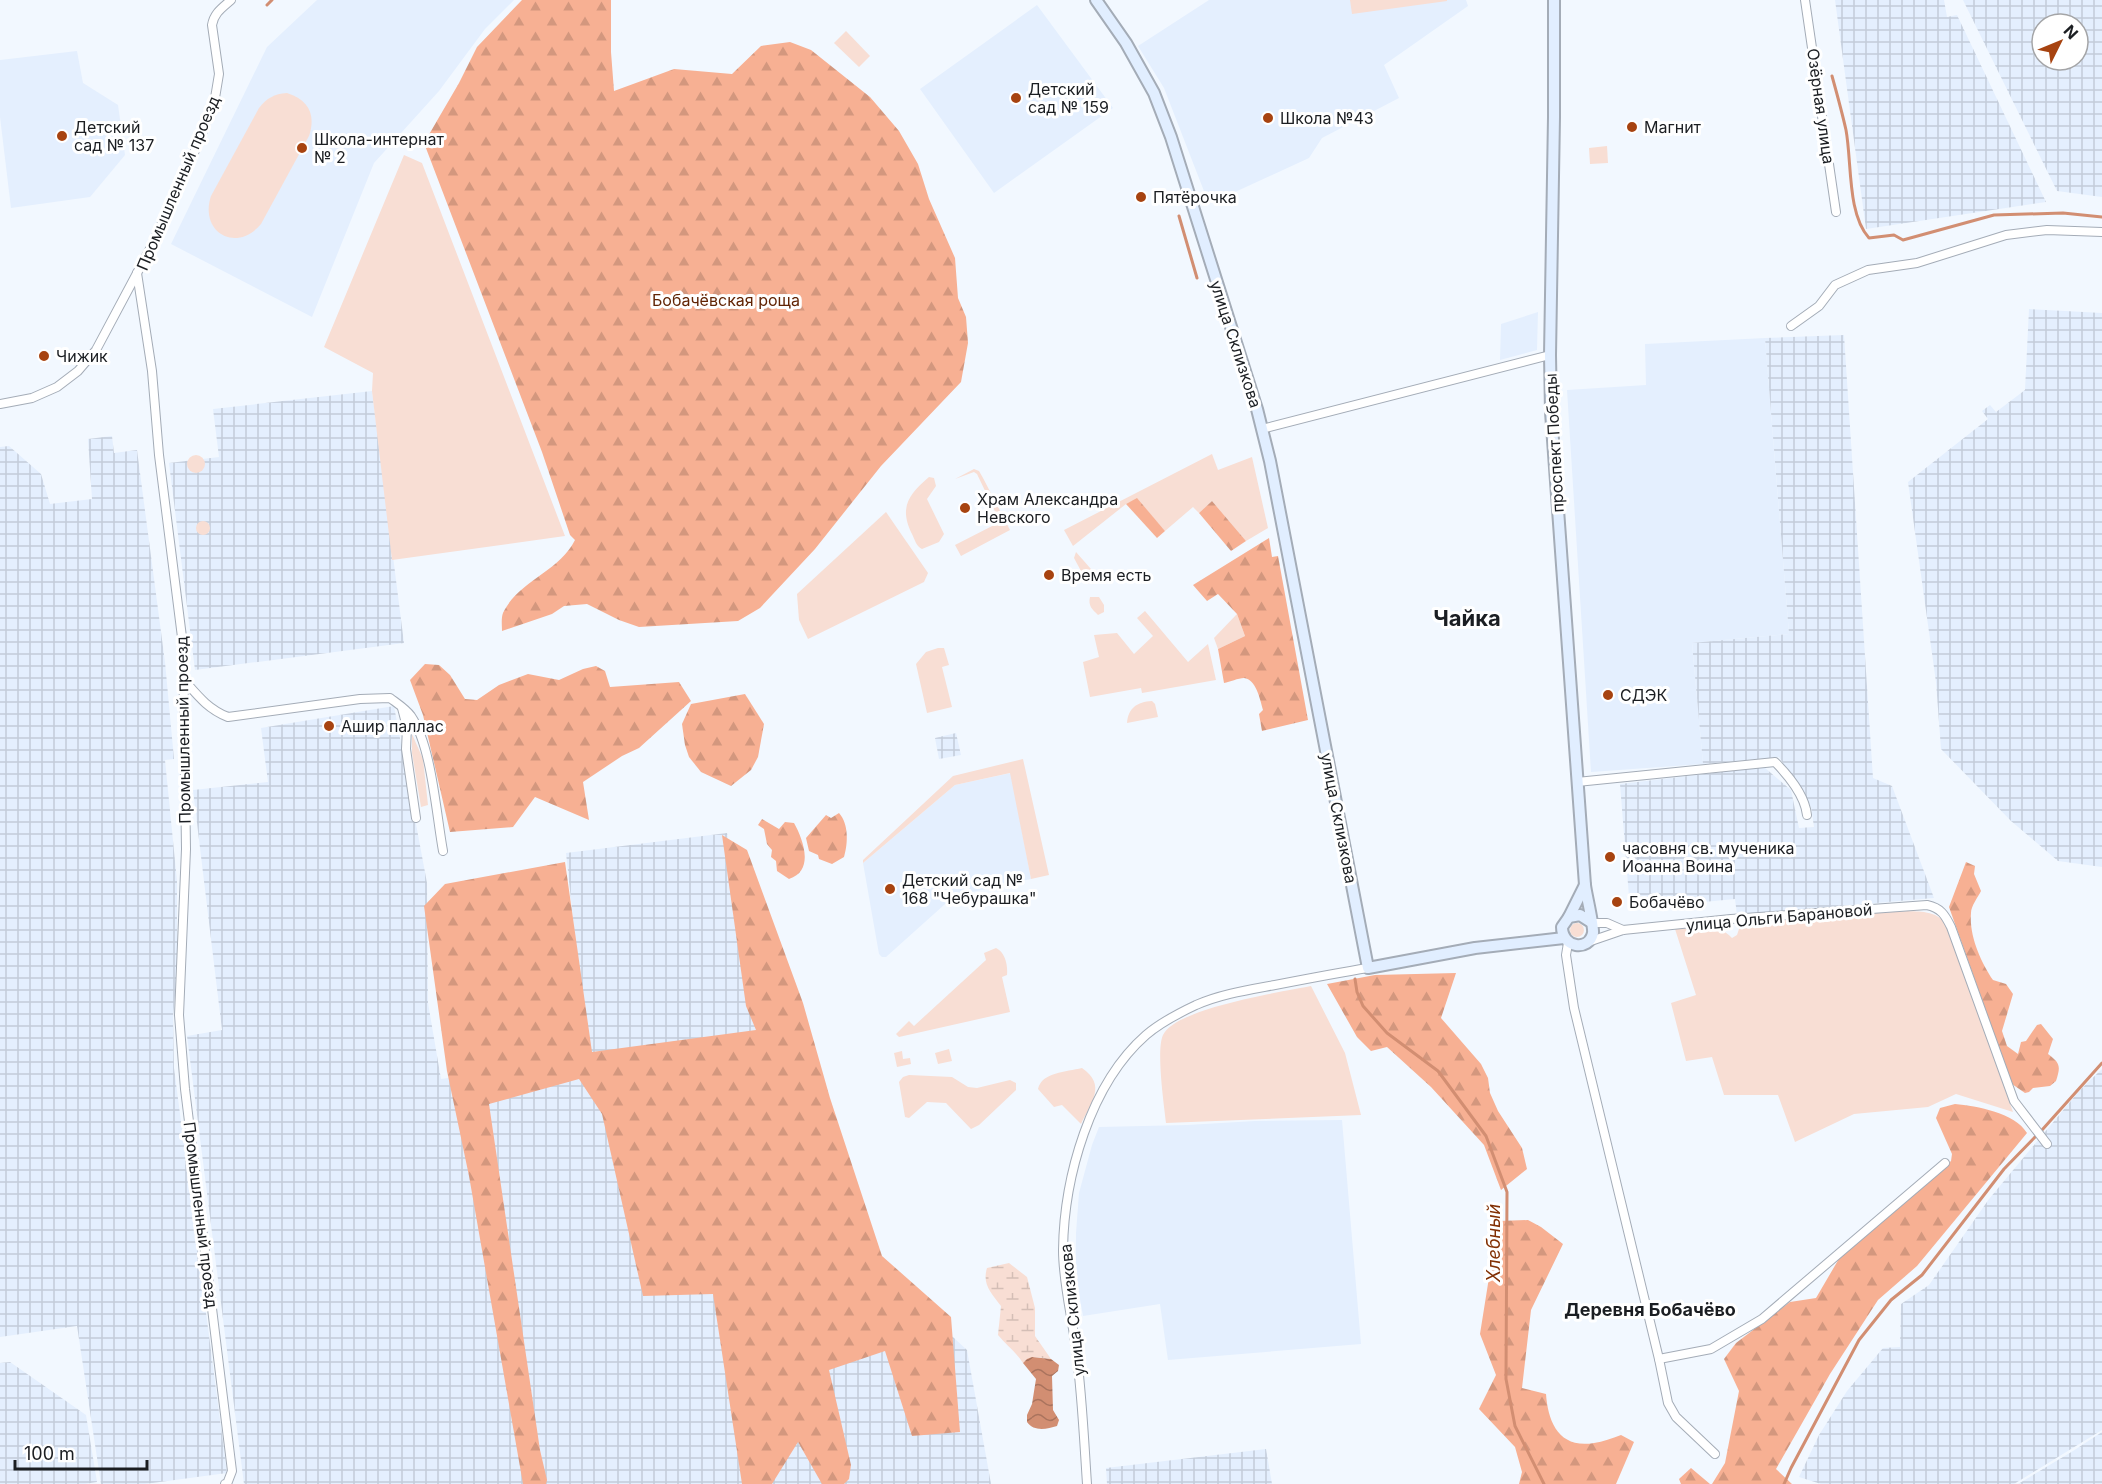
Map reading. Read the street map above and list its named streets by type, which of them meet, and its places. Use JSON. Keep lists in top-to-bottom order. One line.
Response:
{"streets":{"street":["Озёрная улица","Промышленный проезд","улица Склизкова","проспект Победы","улица Ольги Барановой"]},"crossings":[["проспект Победы","улица Ольги Барановой"]],"districts":["Чайка","Деревня Бобачёво"],"water":["Хлебный"],"parks":["Бобачёвская роща"],"places":["Детский сад № 159","Школа №43","Магнит","Детский сад № 137","Школа-интернат № 2","Пятёрочка","Чижик","Храм Александра Невского","Время есть","СДЭК","Ашир паллас","часовня св. мученика Иоанна Воина","Детский сад № 168 \"Чебурашка\"","Бобачёво"],"scale_bar":"100 m","north":"top right"}
